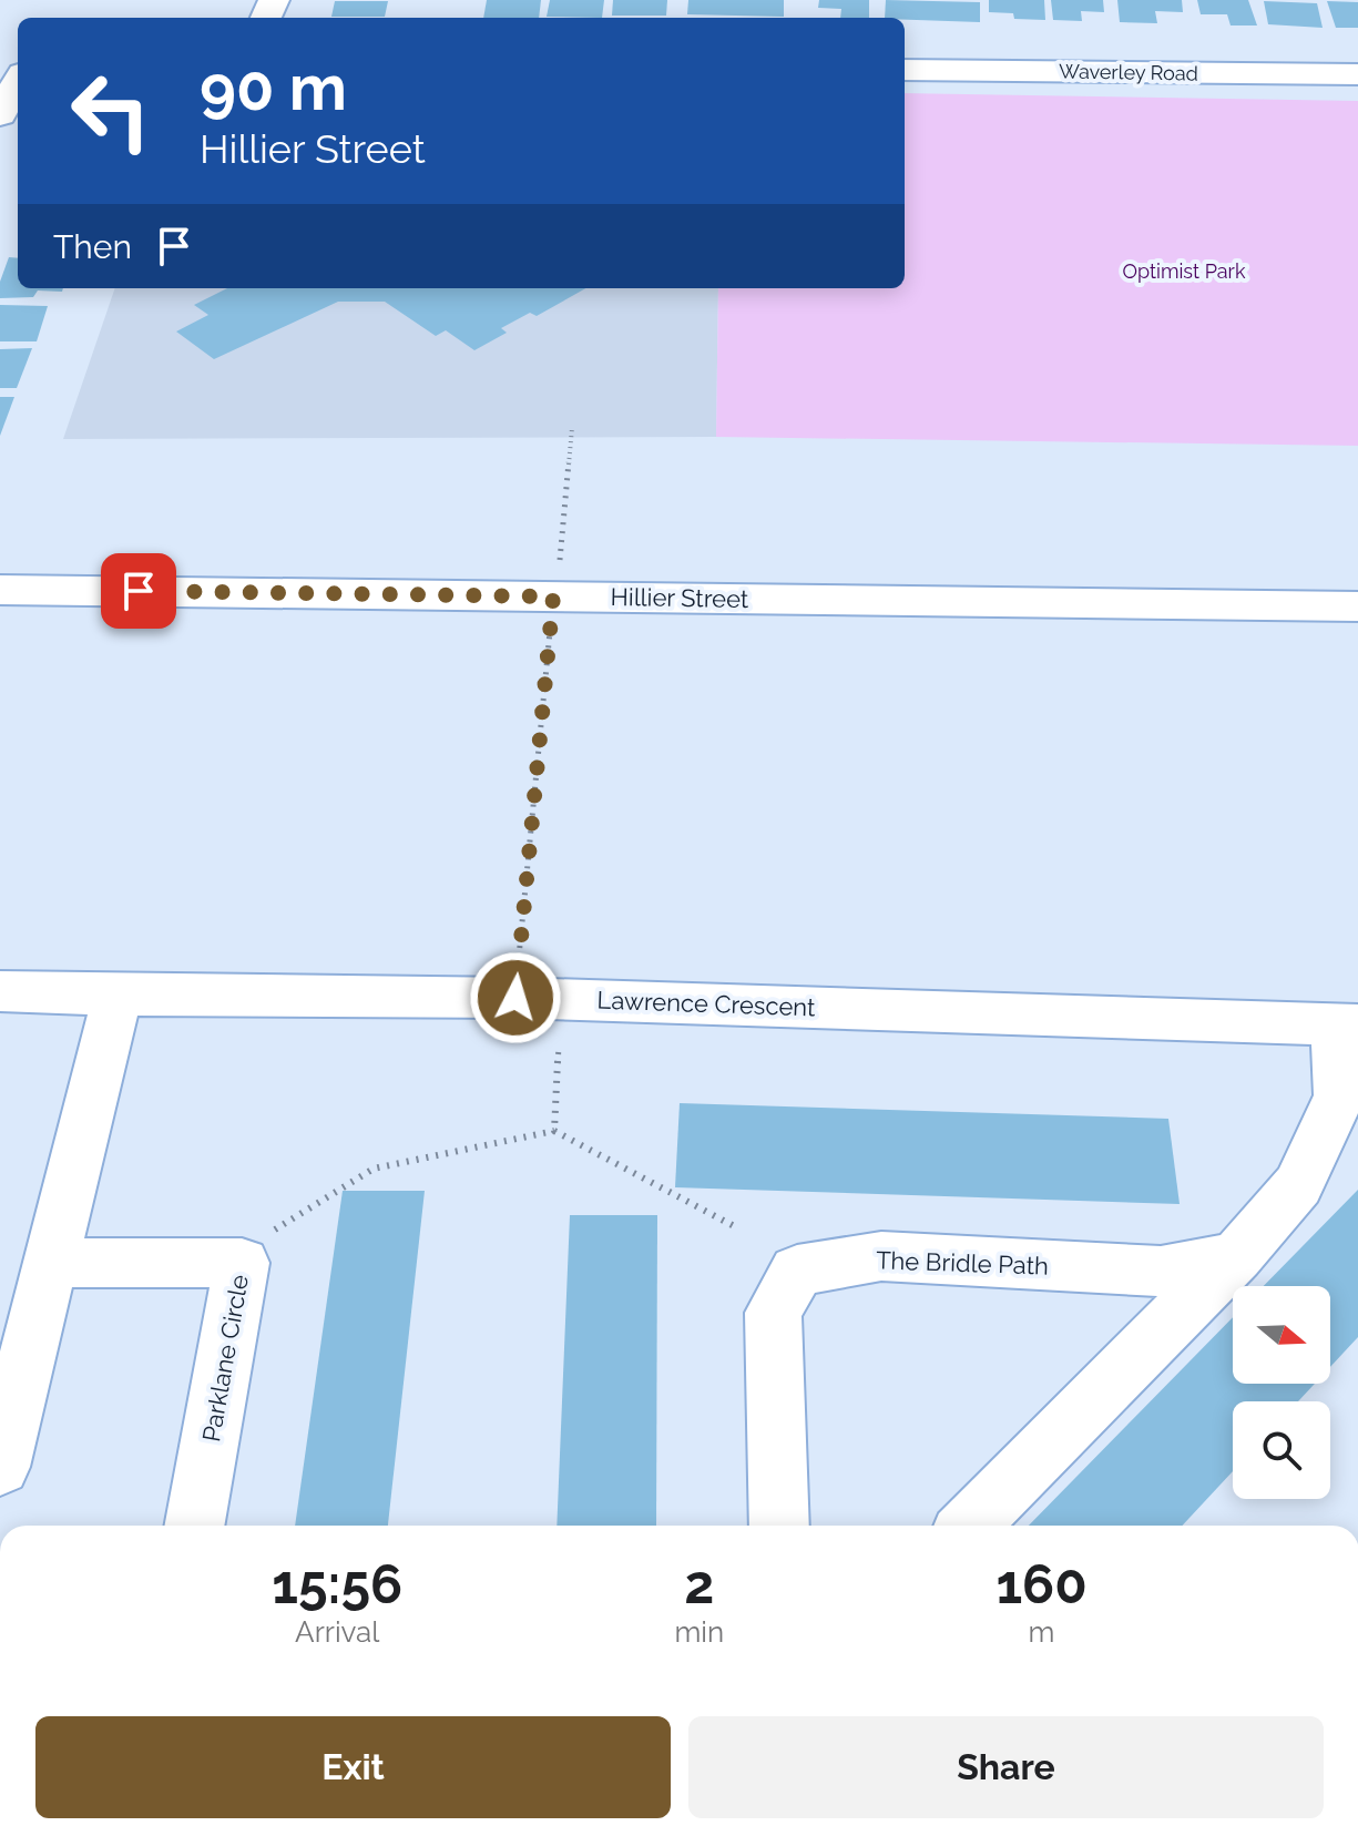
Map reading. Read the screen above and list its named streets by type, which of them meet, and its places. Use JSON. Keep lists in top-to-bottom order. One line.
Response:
{"streets":{"street":["Waverley Road","Hillier Street","Lawrence Crescent","The Bridle Path","Parklane Circle"]},"parks":["Optimist Park"],"north":"right","page":{"turn":["90 m","Hillier Street"],"then":"Then","eta":["15:56","Arrival","2","min","160","m"],"buttons":["Exit","Share"]}}
